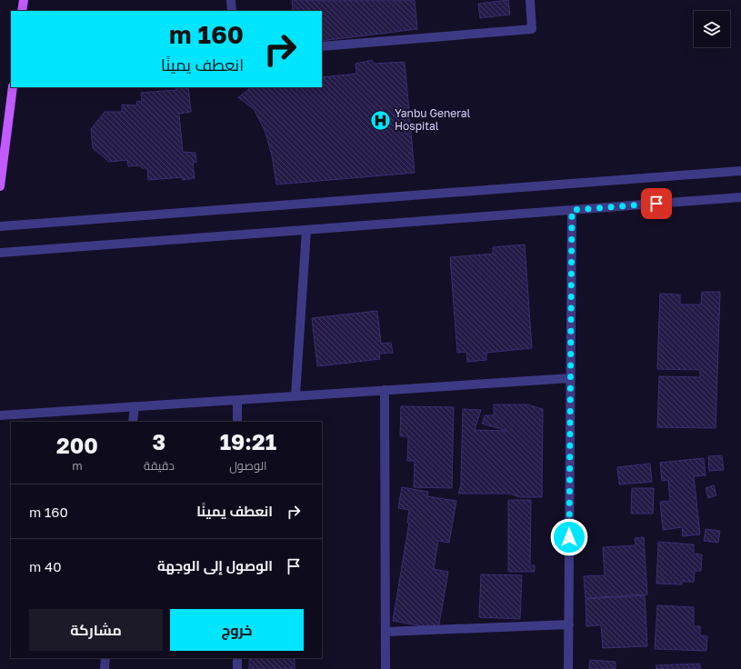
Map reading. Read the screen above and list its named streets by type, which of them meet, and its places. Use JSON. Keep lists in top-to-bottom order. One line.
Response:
{"places":{"hospital":["Yanbu General Hospital"]},"page":{"turn":["160 m","انعطف يمينًا"],"eta":["19:21","الوصول","3","دقيقة","200","m"],"list":[{"name":"انعطف يمينًا","value":"160 m"},{"name":"الوصول إلى الوجهة","value":"40 m"}],"buttons":["خروج","مشاركة"]}}
